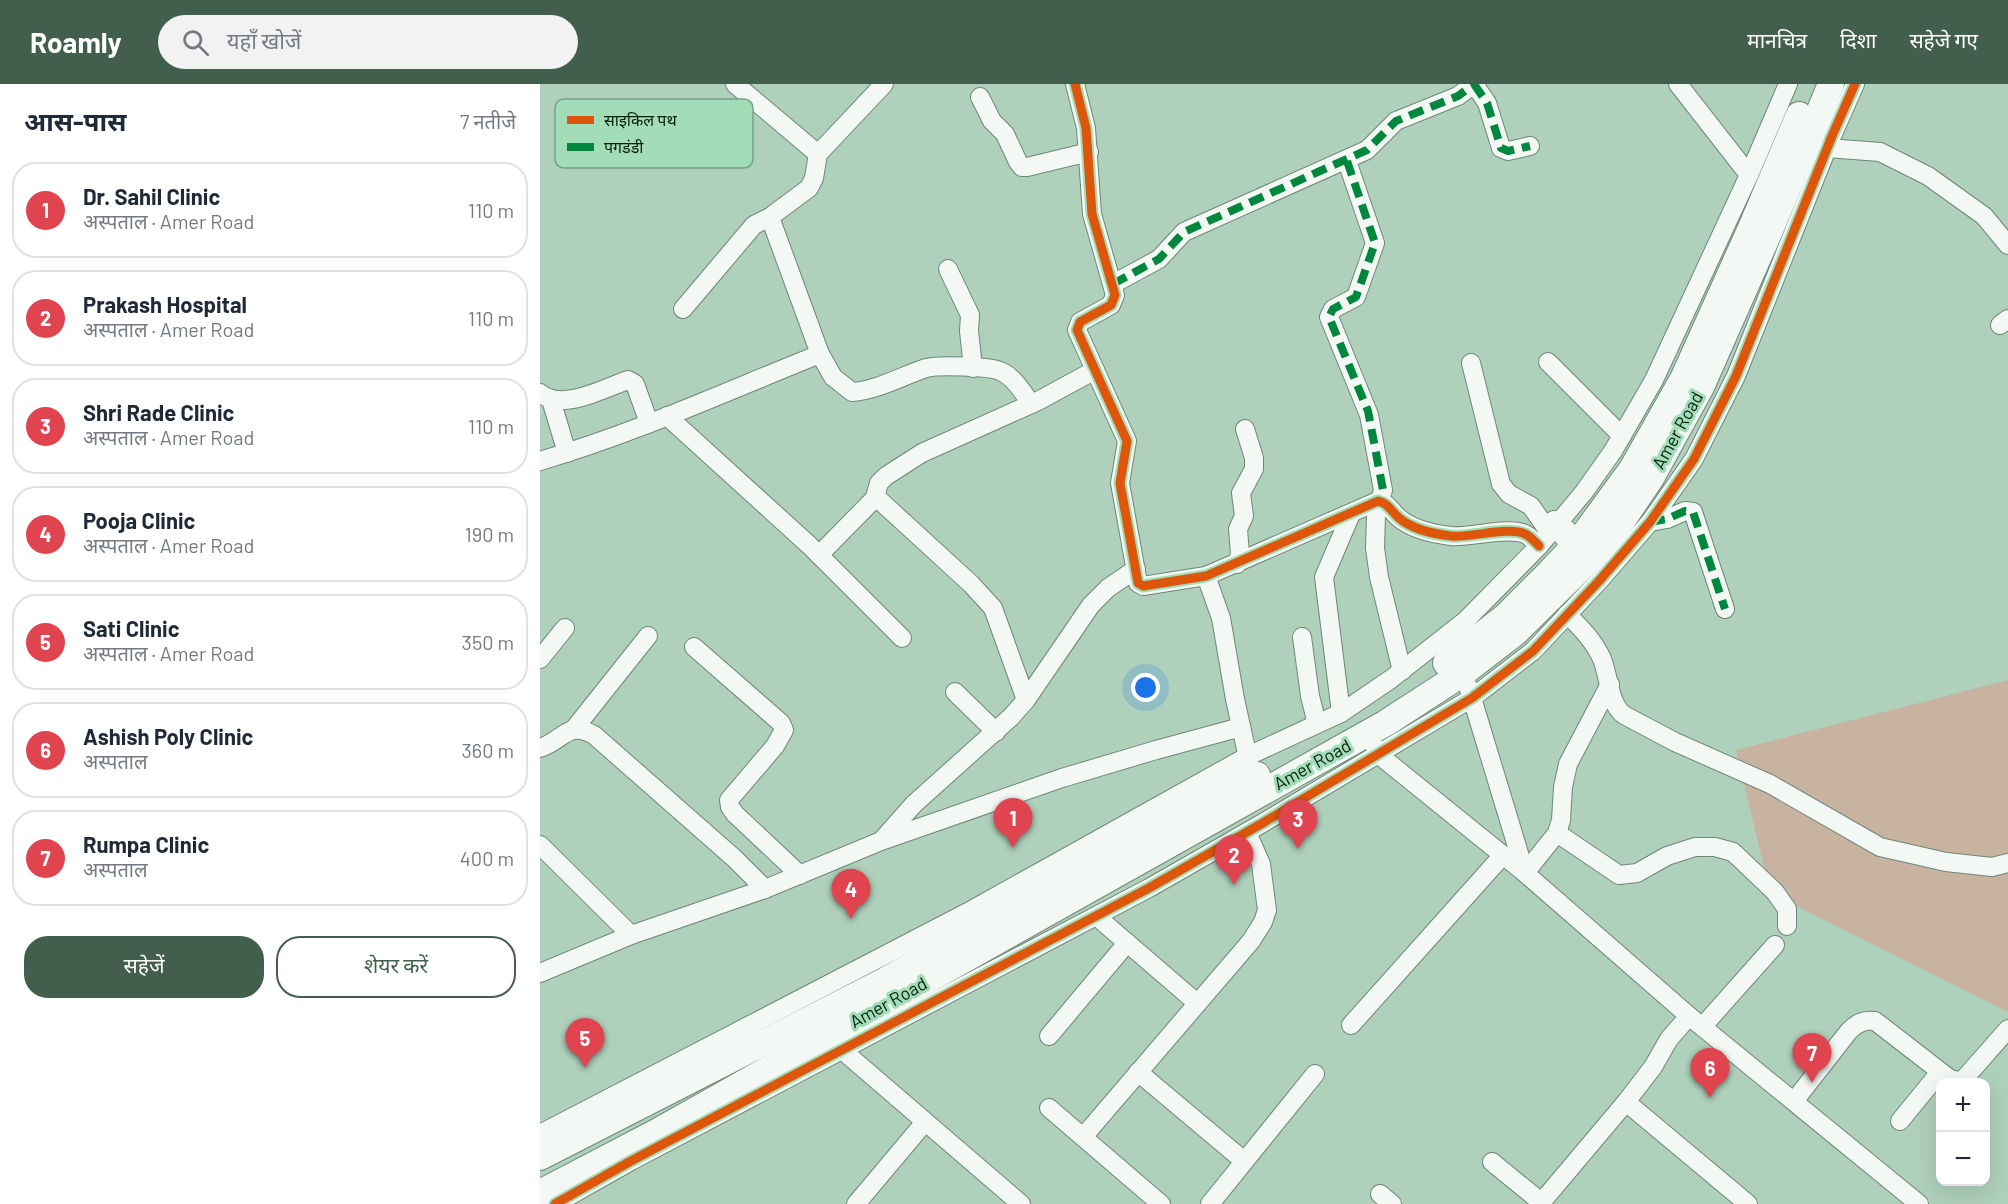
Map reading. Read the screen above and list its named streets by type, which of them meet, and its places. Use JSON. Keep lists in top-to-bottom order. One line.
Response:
{"streets":{"highway":["Amer Road"]},"legend":["साइकिल पथ","पगडंडी"],"page":{"header":"Roamly","search":"यहाँ खोजें","nav":["मानचित्र","दिशा","सहेजे गए"],"heading":["आस-पास","7 नतीजे"],"list":[{"mark":"1","name":"Dr. Sahil Clinic","note":"अस्पताल · Amer Road","value":"110 m"},{"mark":"2","name":"Prakash Hospital","note":"अस्पताल · Amer Road","value":"110 m"},{"mark":"3","name":"Shri Rade Clinic","note":"अस्पताल · Amer Road","value":"110 m"},{"mark":"4","name":"Pooja Clinic","note":"अस्पताल · Amer Road","value":"190 m"},{"mark":"5","name":"Sati Clinic","note":"अस्पताल · Amer Road","value":"350 m"},{"mark":"6","name":"Ashish Poly Clinic","note":"अस्पताल","value":"360 m"},{"mark":"7","name":"Rumpa Clinic","note":"अस्पताल","value":"400 m"}],"pins":["1","3","2","4","5","7","6"],"buttons":["सहेजें","शेयर करें"],"map_buttons":["+","−"]}}
